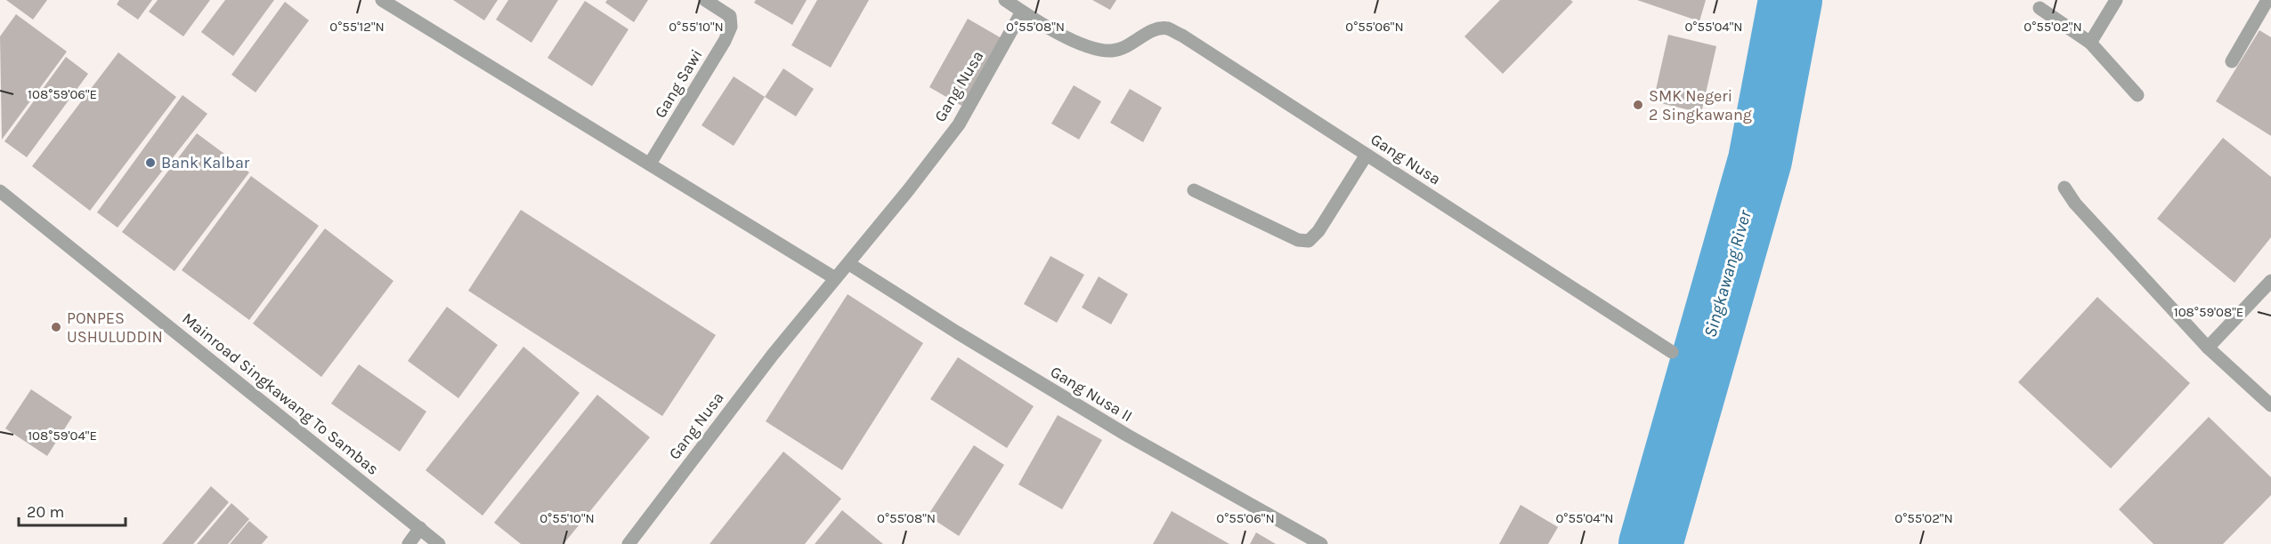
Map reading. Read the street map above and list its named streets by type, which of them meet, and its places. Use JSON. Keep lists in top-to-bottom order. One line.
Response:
{"streets":{"street":["Gang Sawi","Gang Nusa","Mainroad Singkawang To Sambas","Gang Nusa II"]},"crossings":[["Gang Nusa","Gang Nusa II"]],"water":["Singkawang River"],"places":["SMK Negeri 2 Singkawang","Bank Kalbar","PONPES USHULUDDIN"],"scale_bar":"20 m","coordinates":["0°55'12\"N","0°55'10\"N","0°55'08\"N","0°55'06\"N","0°55'04\"N","0°55'02\"N","108°59'06\"E","108°59'08\"E","108°59'04\"E"]}
